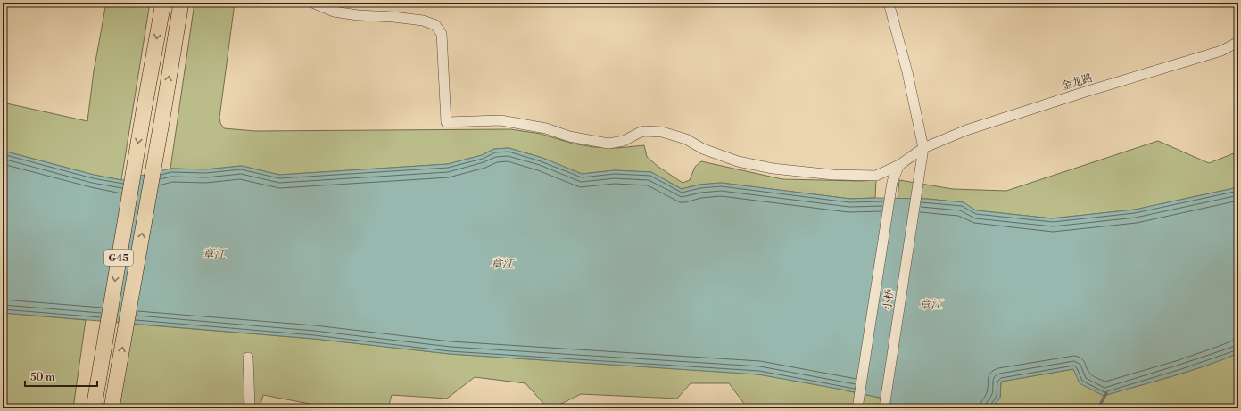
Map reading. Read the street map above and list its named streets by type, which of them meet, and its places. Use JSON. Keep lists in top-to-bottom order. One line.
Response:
{"streets":{"highway":["G45"],"street":["金龙路","小桥"]},"crossings":[["金龙路","小桥"]],"water":["章江"],"scale_bar":"50 m"}
